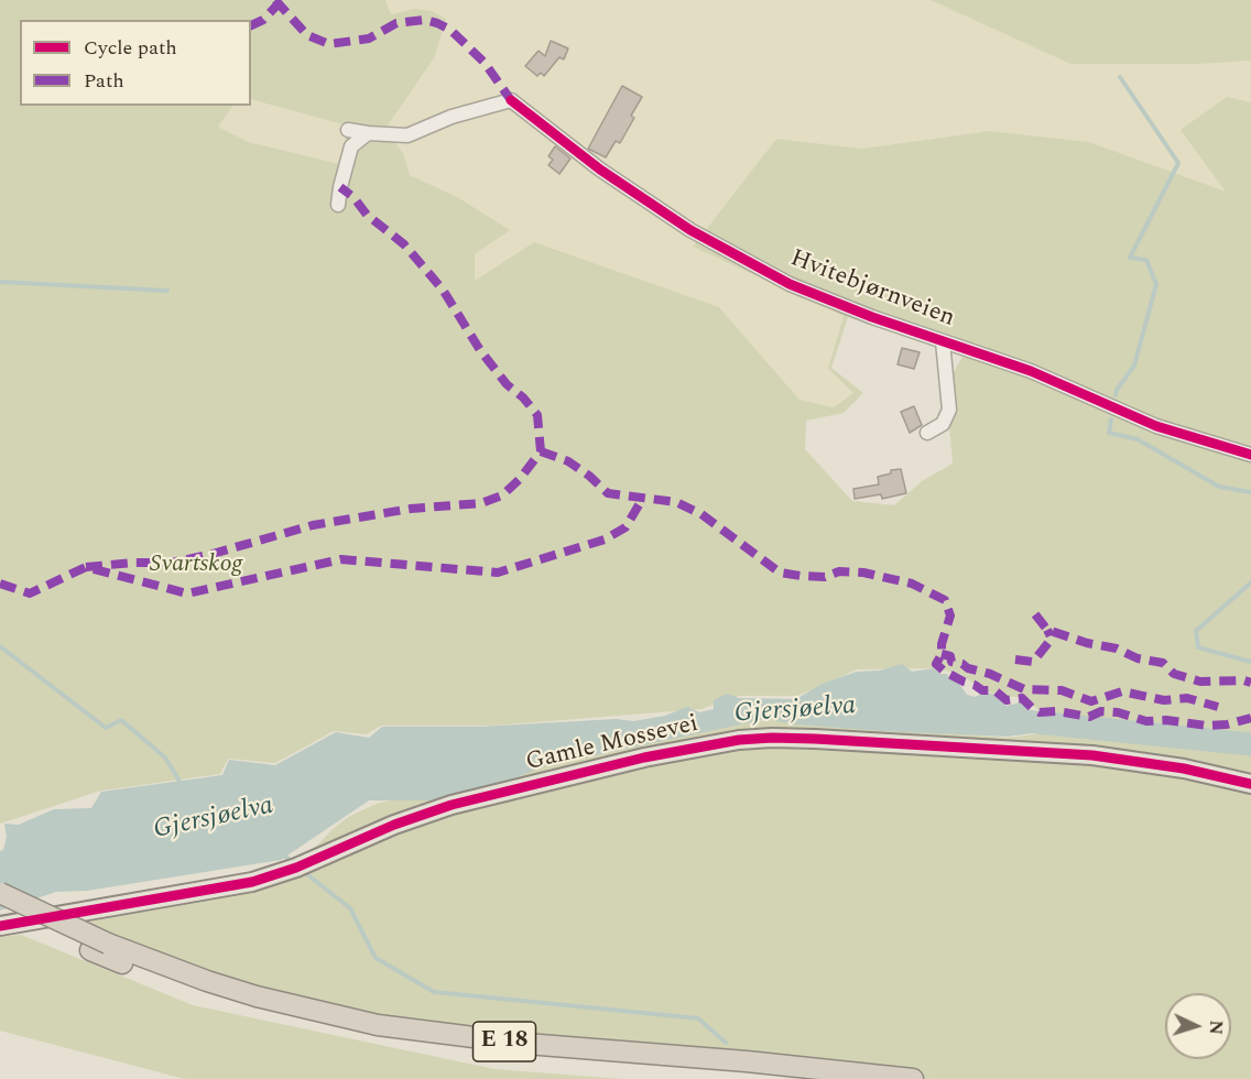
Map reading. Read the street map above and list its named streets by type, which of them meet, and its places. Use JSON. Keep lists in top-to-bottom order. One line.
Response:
{"streets":{"highway":["E 18"],"main road":["Gamle Mossevei"],"street":["Hvitebjørnveien"]},"water":["Gjersjøelva"],"parks":["Svartskog"],"legend":["Cycle path","Path"],"north":"right"}
